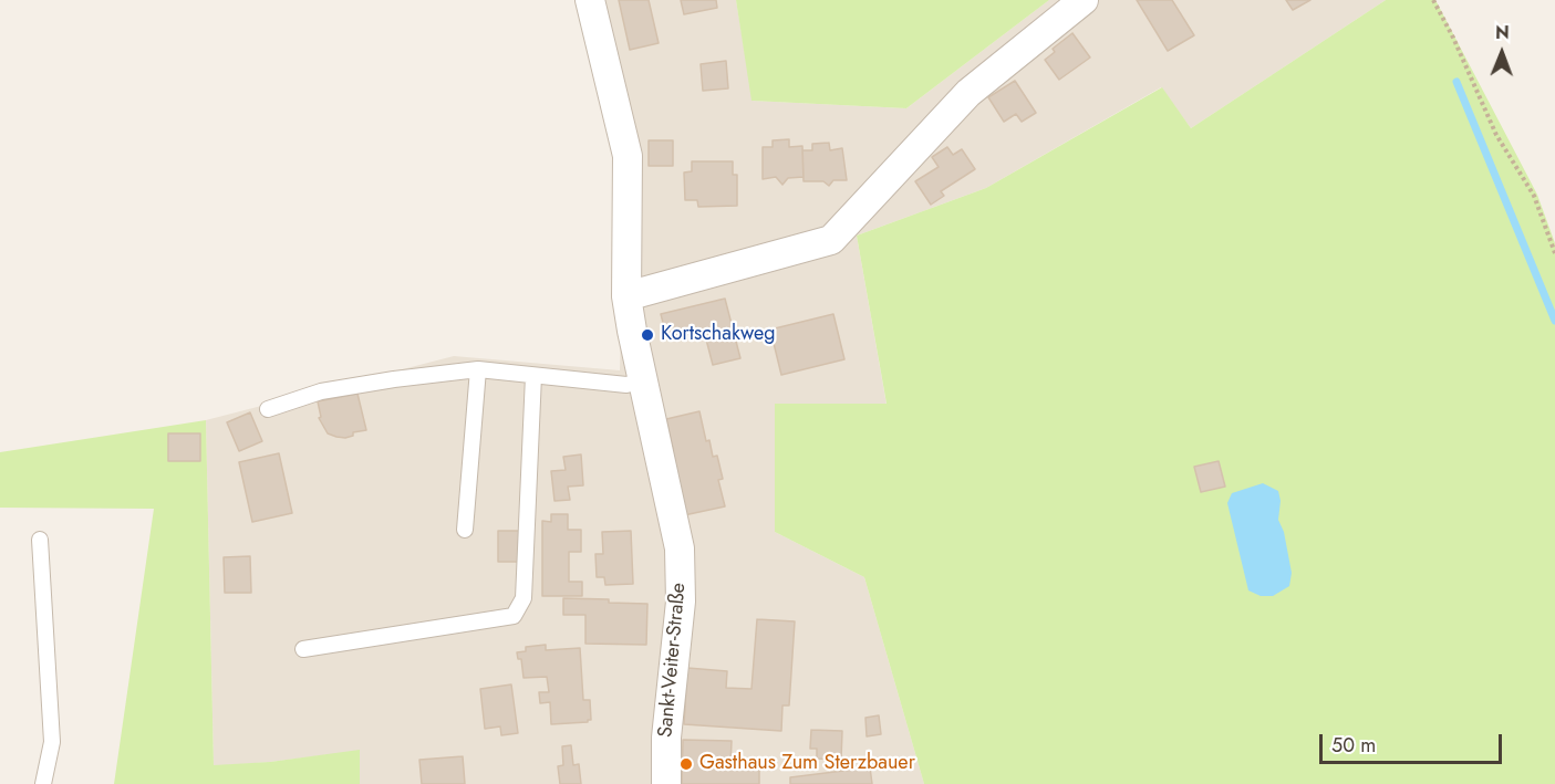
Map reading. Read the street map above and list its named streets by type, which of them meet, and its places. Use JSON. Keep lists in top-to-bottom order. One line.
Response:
{"streets":{"street":["Sankt-Veiter-Straße"]},"places":["Kortschakweg","Gasthaus Zum Sterzbauer"],"scale_bar":"50 m","north":"top"}
